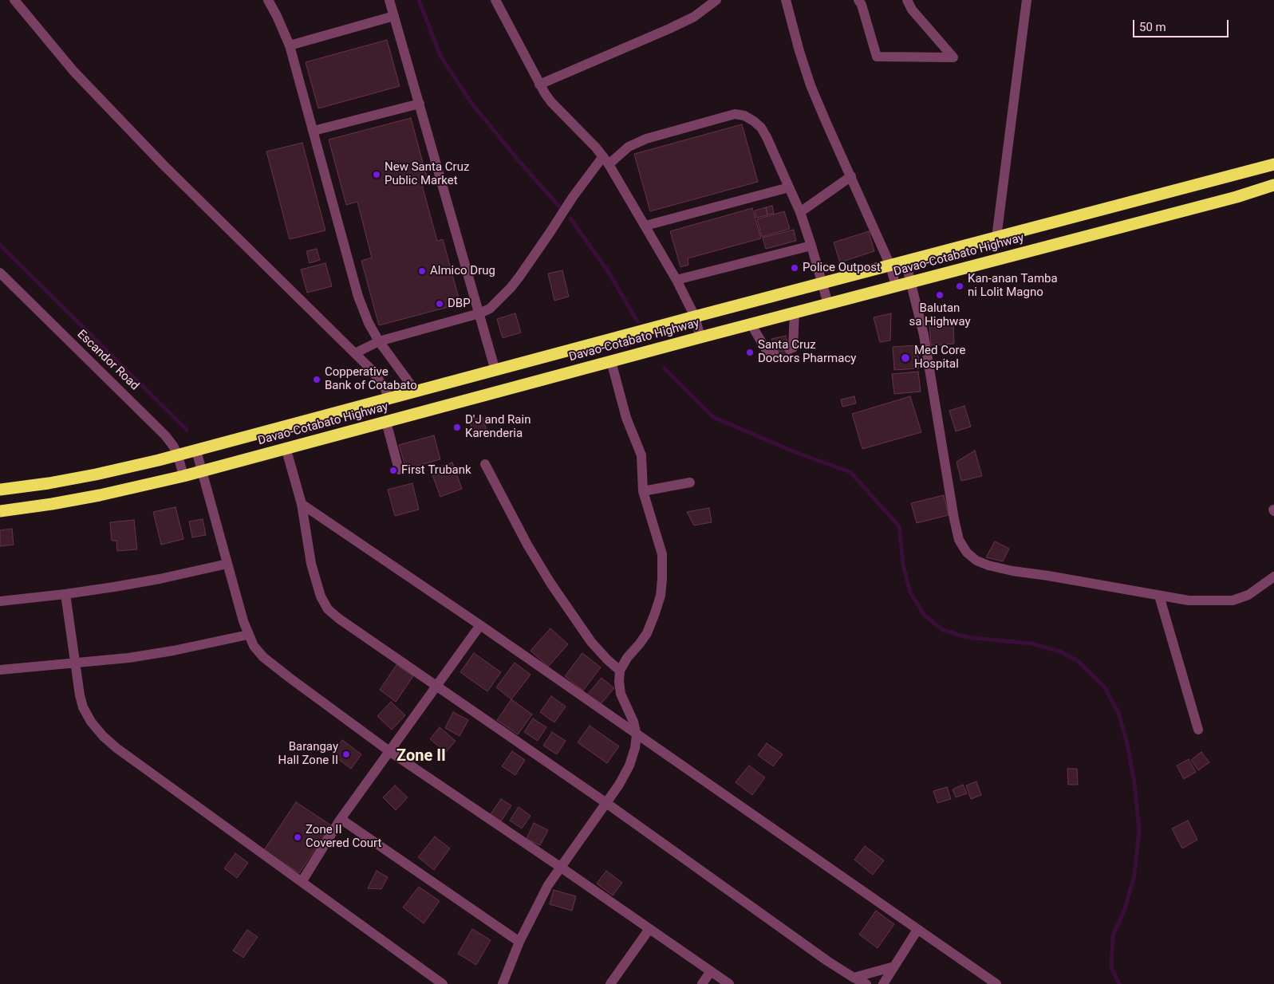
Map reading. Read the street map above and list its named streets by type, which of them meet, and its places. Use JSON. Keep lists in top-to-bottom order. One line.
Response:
{"streets":{"highway":["Davao-Cotabato Highway"],"street":["Escandor Road"]},"crossings":[["Davao-Cotabato Highway","Escandor Road"]],"districts":["Zone II"],"places":["New Santa Cruz Public Market","Police Outpost","Almico Drug","Kan-anan Tamba ni Lolit Magno","Balutan sa Highway","DBP","Santa Cruz Doctors Pharmacy","Med Core Hospital","Copperative Bank of Cotabato","D'J and Rain Karenderia","First Trubank","Barangay Hall Zone II","Zone II Covered Court"],"scale_bar":"50 m"}
